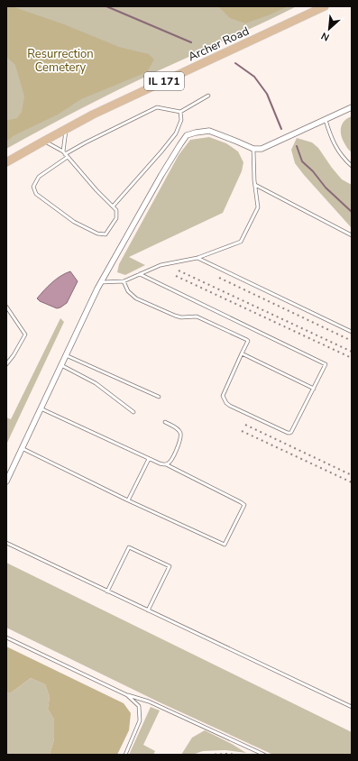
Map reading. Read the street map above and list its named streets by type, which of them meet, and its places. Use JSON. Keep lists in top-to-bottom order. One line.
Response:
{"streets":{"main road":["Archer Road","IL 171"]},"parks":["Resurrection Cemetery"],"north":"bottom left"}
